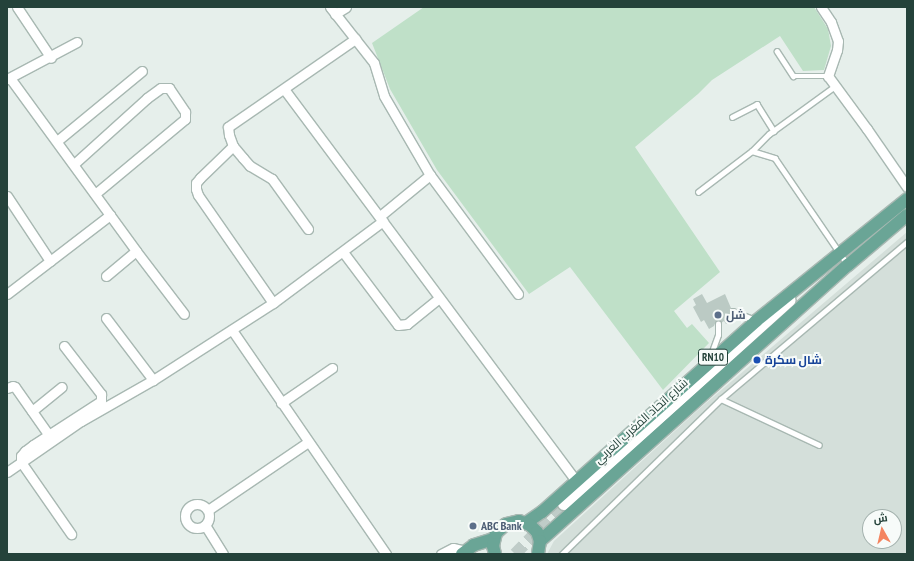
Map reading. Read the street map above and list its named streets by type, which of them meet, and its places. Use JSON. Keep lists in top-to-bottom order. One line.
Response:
{"streets":{"main road":["RN10","شارع اتحاد المغرب العربي"]},"places":["شل","شال سكرة","ABC Bank"],"north":"top"}
